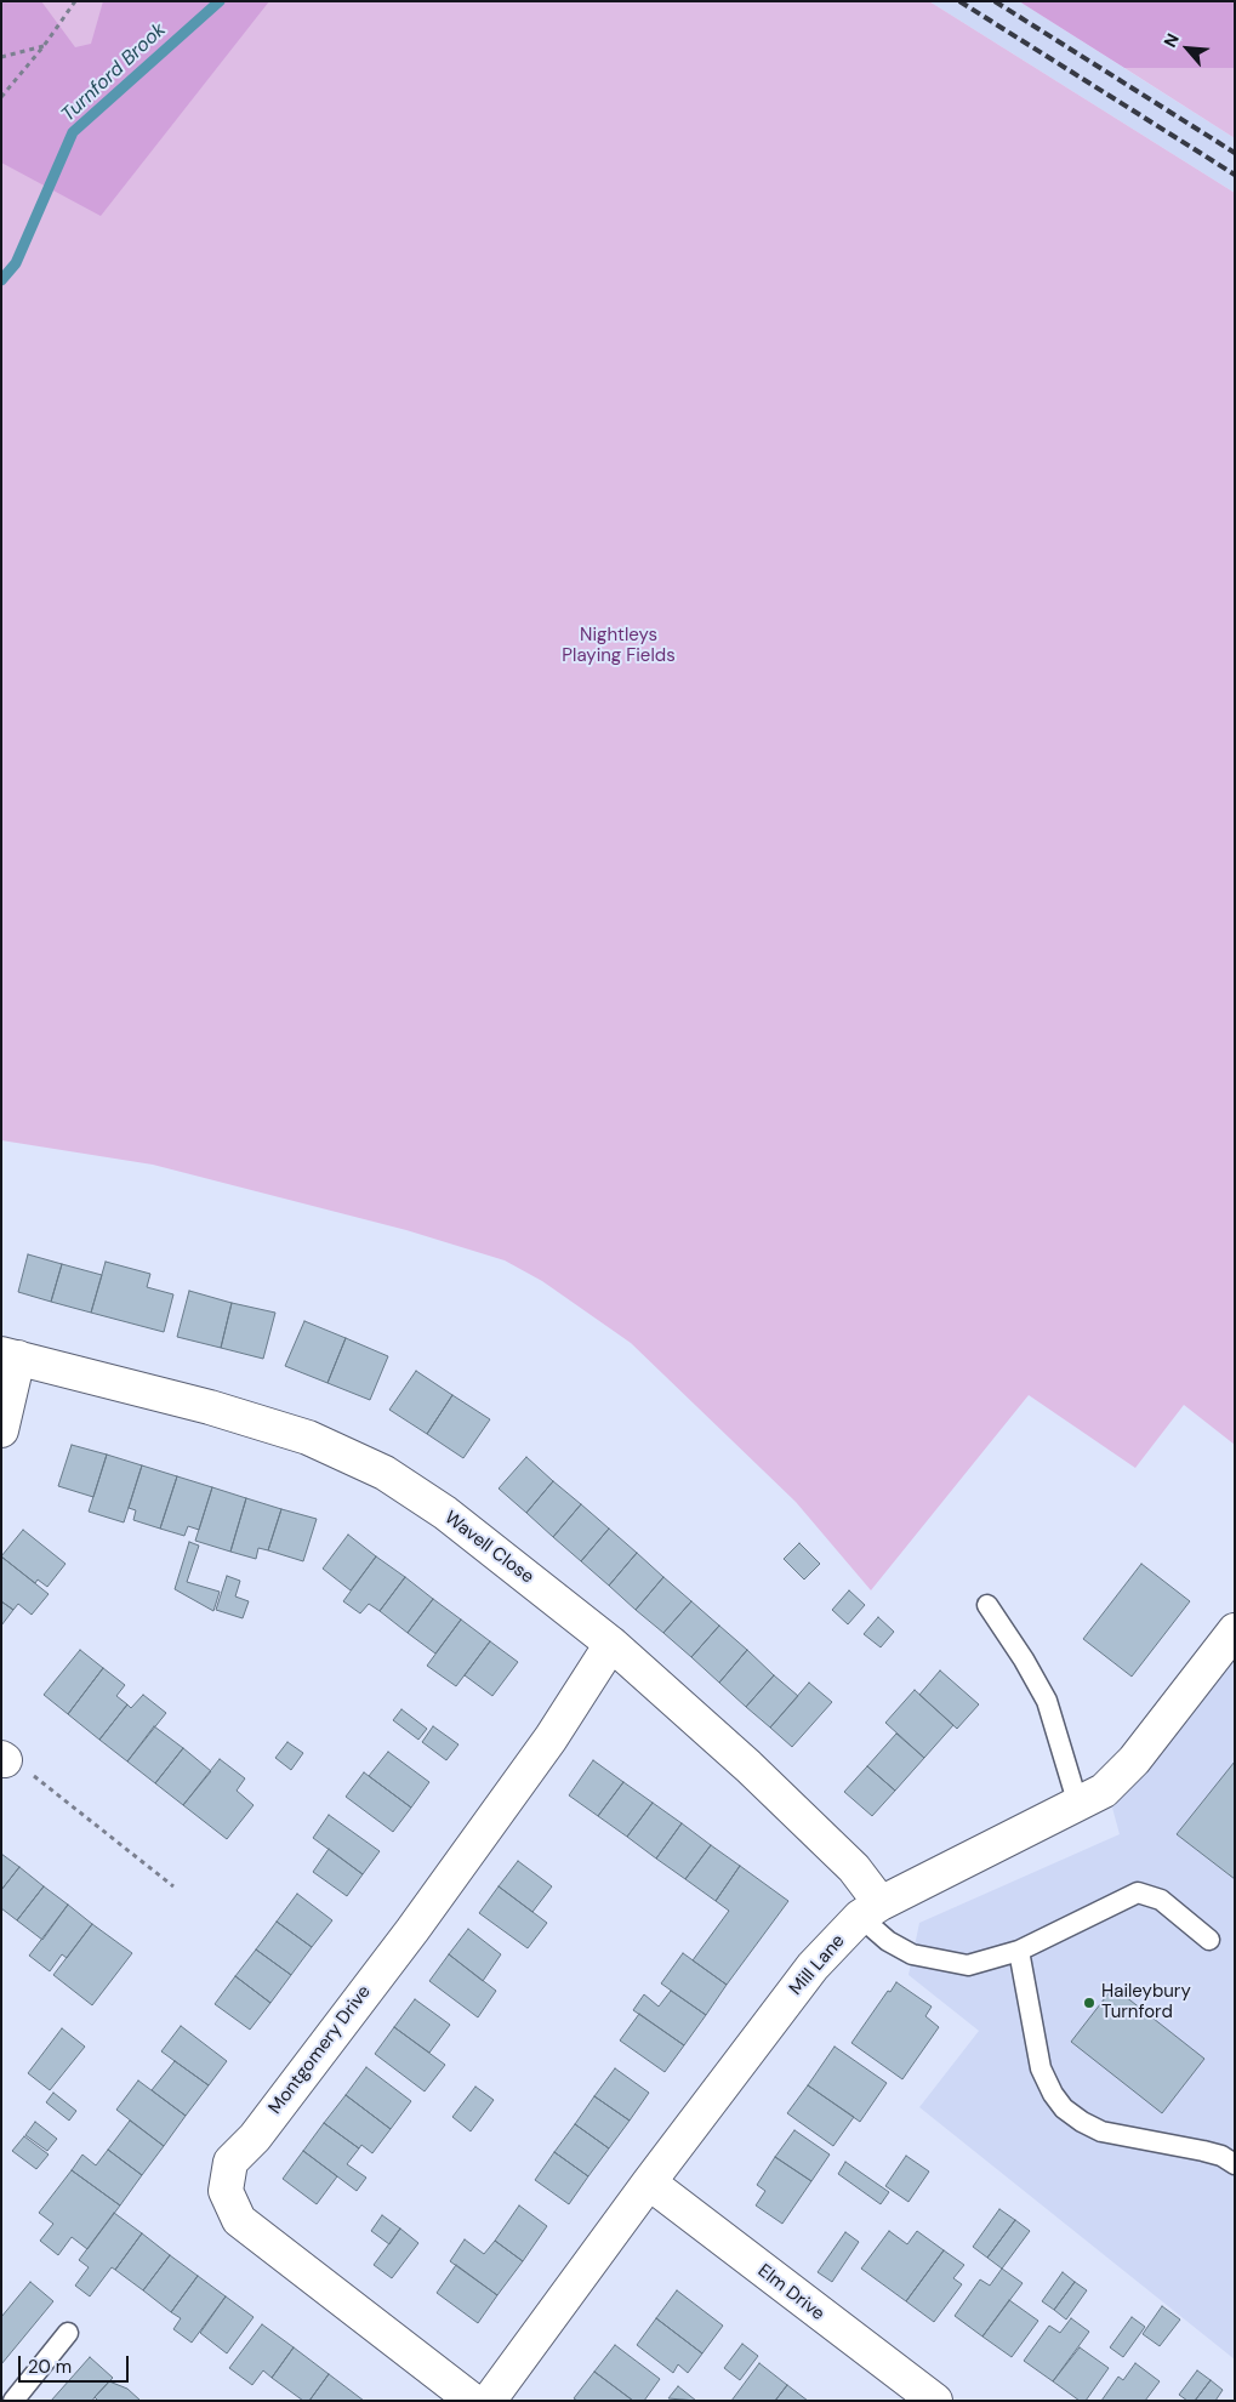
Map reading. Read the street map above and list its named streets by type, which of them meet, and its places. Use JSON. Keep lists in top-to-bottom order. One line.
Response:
{"streets":{"street":["Wavell Close","Mill Lane","Montgomery Drive","Elm Drive"]},"crossings":[["Wavell Close","Mill Lane"],["Wavell Close","Montgomery Drive"],["Mill Lane","Elm Drive"]],"water":["Turnford Brook"],"parks":["Nightleys Playing Fields"],"places":["Haileybury Turnford"],"scale_bar":"20 m","north":"top left"}
